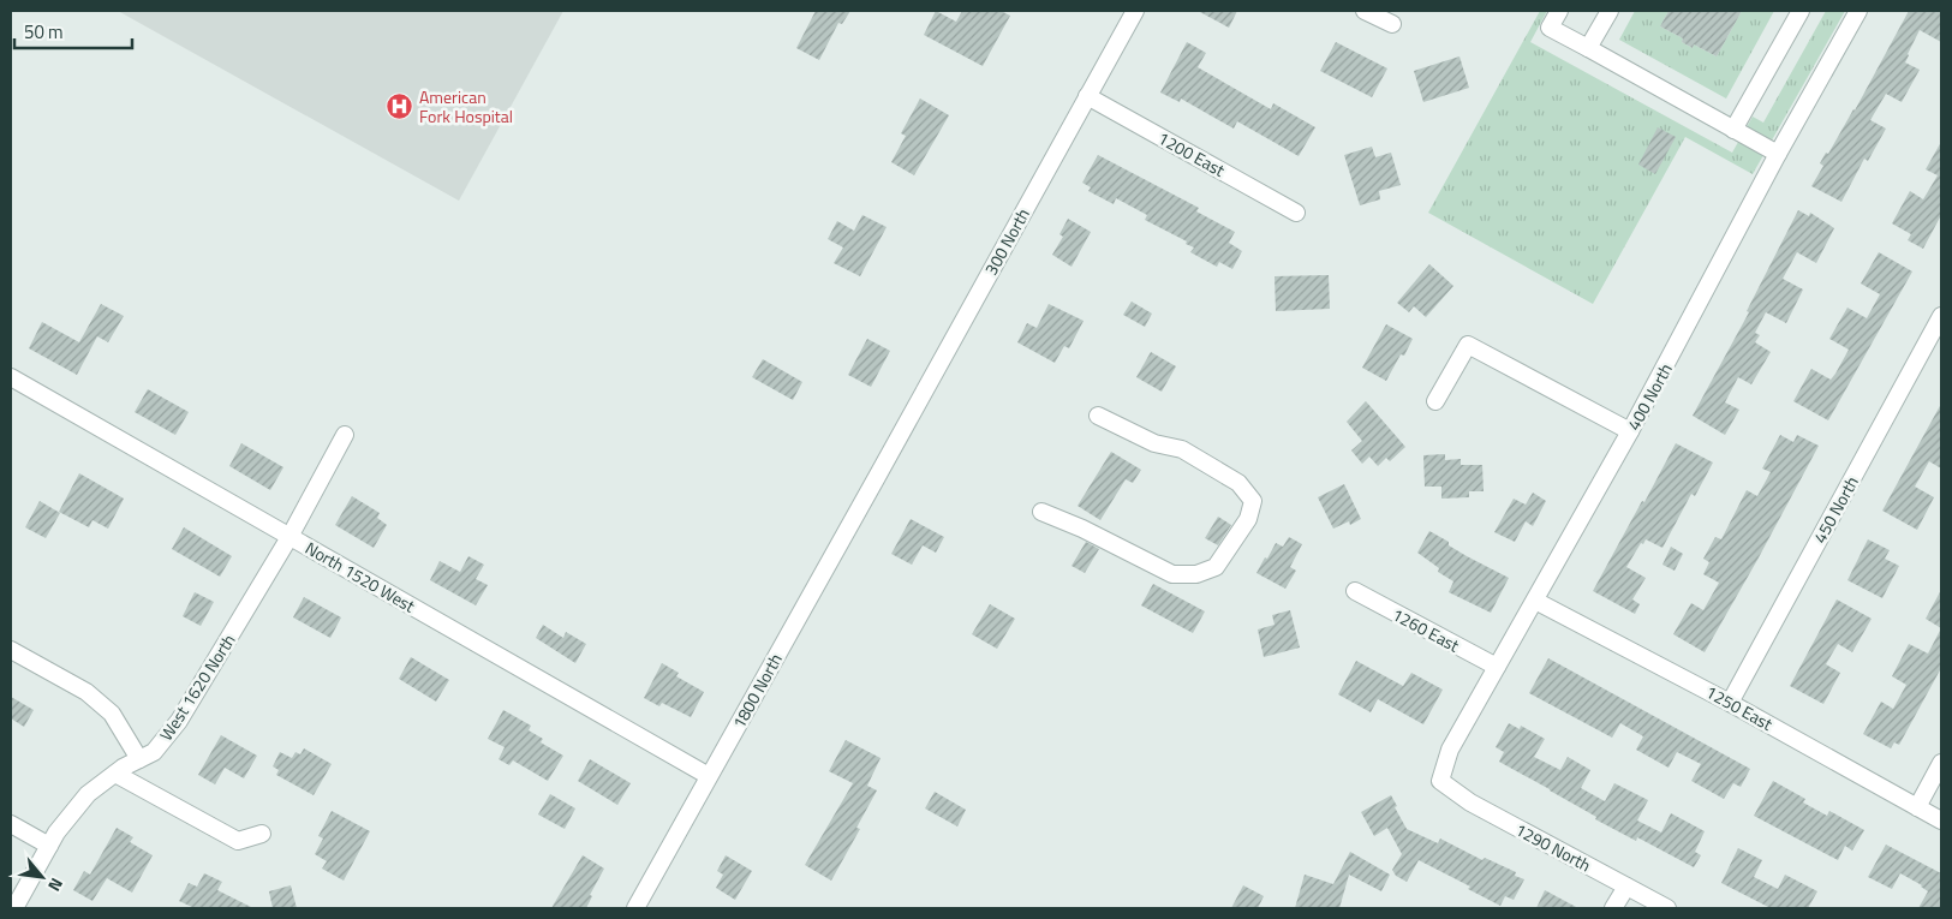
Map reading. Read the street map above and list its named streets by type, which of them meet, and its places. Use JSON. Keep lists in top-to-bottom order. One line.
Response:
{"streets":{"street":["1200 East","300 North","400 North","450 North","North 1520 West","1260 East","West 1620 North","1800 North","1250 East","1290 North"]},"crossings":[["1200 East","300 North"],["300 North","1800 North"],["400 North","1260 East"],["400 North","1250 East"],["400 North","1290 North"],["450 North","1250 East"],["North 1520 West","West 1620 North"],["North 1520 West","1800 North"]],"places":{"hospital":["American Fork Hospital"]},"scale_bar":"50 m","north":"bottom right"}
